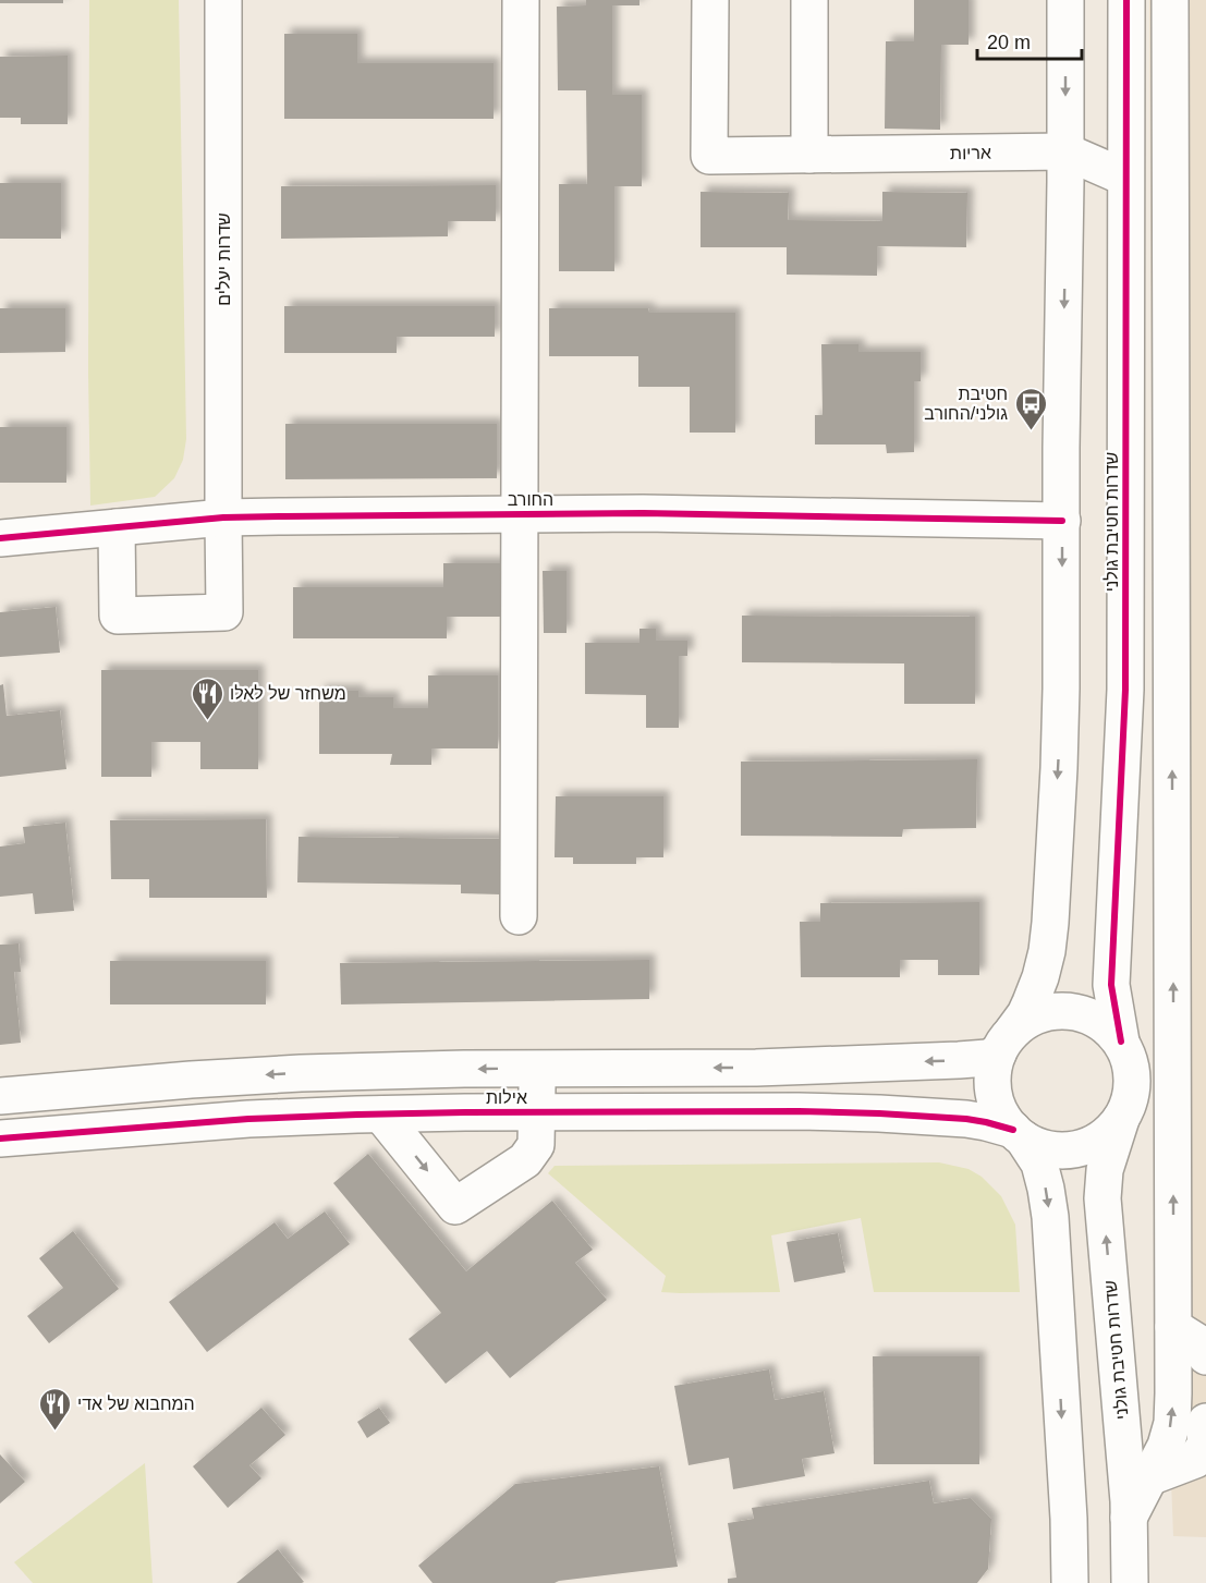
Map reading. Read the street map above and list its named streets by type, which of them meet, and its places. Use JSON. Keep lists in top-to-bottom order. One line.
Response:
{"streets":{"street":["אריות","שדרות יעלים","החורב","שדרות חטיבת גולני","אילות"]},"crossings":[["אריות","שדרות חטיבת גולני"],["שדרות יעלים","החורב"],["שדרות חטיבת גולני","אילות"]],"places":{"bus stop":["חטיבת גולני/החורב"],"restaurant":["משחזר של לאלו","המחבוא של אדי"]},"scale_bar":"20 m"}
